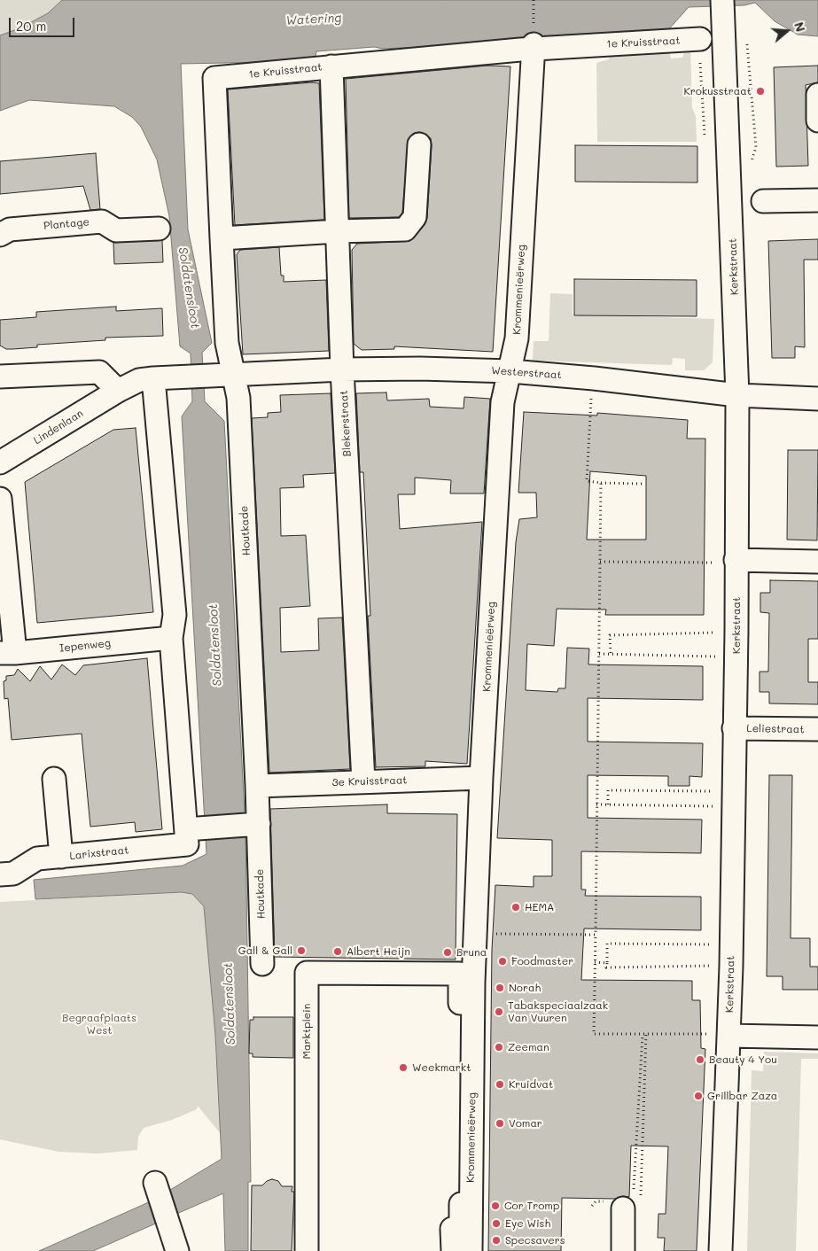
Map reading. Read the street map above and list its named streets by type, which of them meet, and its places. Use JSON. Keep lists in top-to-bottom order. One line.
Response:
{"streets":{"street":["1e Kruisstraat","Plantage","Kerkstraat","Krommenieërweg","Westerstraat","Blekerstraat","Lindenlaan","Houtkade","Iepenweg","Leliestraat","3e Kruisstraat","Larixstraat","Marktplein"]},"crossings":[["1e Kruisstraat","Krommenieërweg"],["1e Kruisstraat","Blekerstraat"],["1e Kruisstraat","Houtkade"],["Kerkstraat","Westerstraat"],["Kerkstraat","Leliestraat"],["Krommenieërweg","Westerstraat"],["Krommenieërweg","3e Kruisstraat"],["Krommenieërweg","Marktplein"],["Westerstraat","Blekerstraat"],["Westerstraat","Lindenlaan"],["Westerstraat","Houtkade"],["Blekerstraat","3e Kruisstraat"],["Lindenlaan","Houtkade"],["Houtkade","3e Kruisstraat"]],"water":["Watering","Soldatensloot"],"parks":["Begraafplaats West"],"places":["Krokusstraat","HEMA","Gall & Gall","Albert Heijn","Bruna","Foodmaster","Norah","Tabakspeciaalzaak Van Vuuren","Zeeman","Beauty 4 You","Weekmarkt","Kruidvat","Grillbar Zaza","Vomar","Cor Tromp","Eye Wish","Specsavers"],"scale_bar":"20 m","north":"right"}
